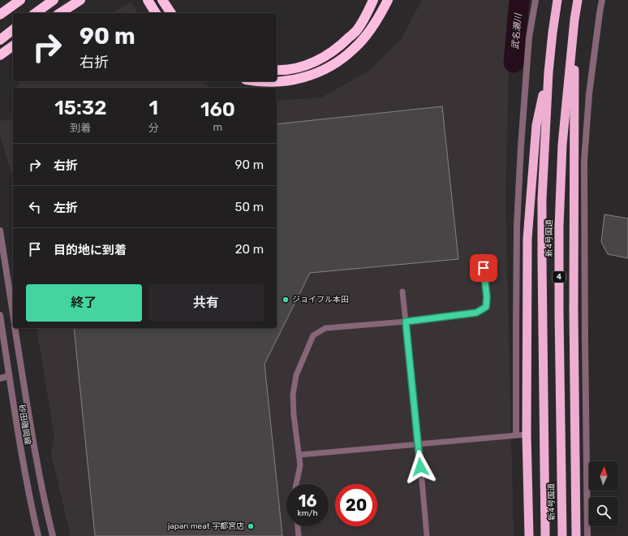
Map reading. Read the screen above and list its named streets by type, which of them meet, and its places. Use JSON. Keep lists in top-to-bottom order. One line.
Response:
{"streets":{"highway":["新4号国道","4"],"street":["砂田磯岡線"]},"water":["武名瀬川"],"places":["ジョイフル本田","japan meat 宇都宮店"],"north":"top","page":{"turn":["90 m","右折"],"eta":["15:32","到着","1","分","160","m"],"list":[{"name":"右折","value":"90 m"},{"name":"左折","value":"50 m"},{"name":"目的地に到着","value":"20 m"}],"buttons":["終了","共有"],"speed":"16 km/h","limit":"20"}}
